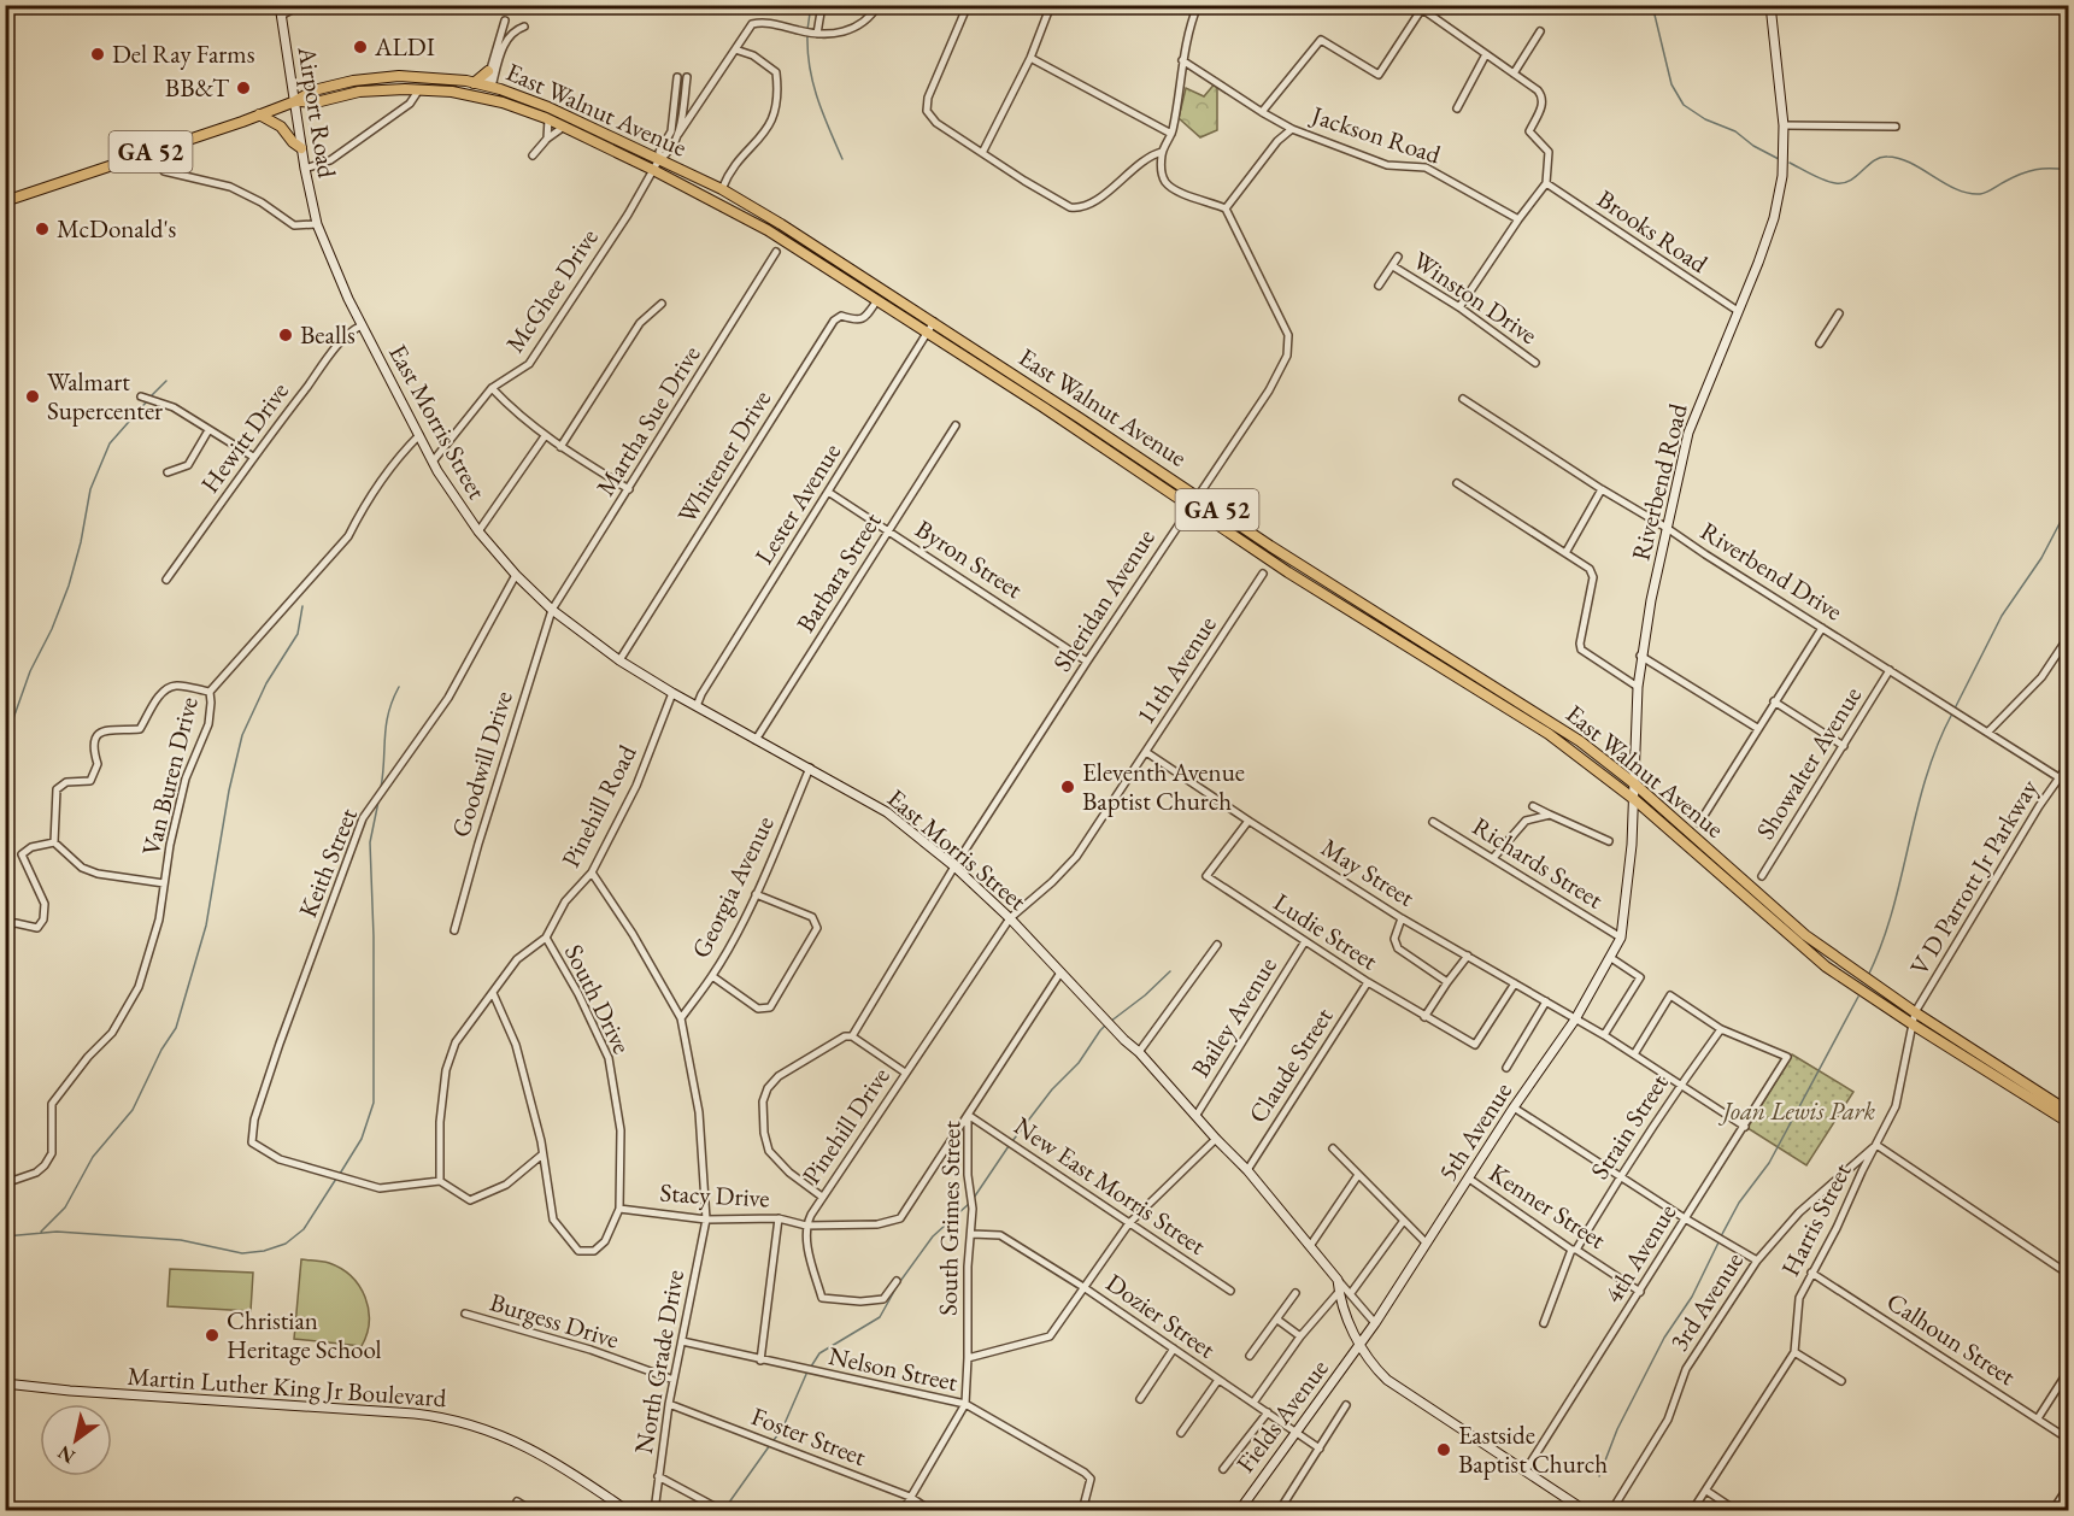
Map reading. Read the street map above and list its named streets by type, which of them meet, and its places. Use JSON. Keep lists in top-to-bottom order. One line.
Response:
{"streets":{"main road":["East Walnut Avenue","GA 52"],"street":["Airport Road","Jackson Road","Brooks Road","McGhee Drive","Winston Drive","Martha Sue Drive","East Morris Street","Hewitt Drive","Whitener Drive","Riverbend Road","Lester Avenue","Byron Street","Riverbend Drive","Barbara Street","Sheridan Avenue","11th Avenue","Showalter Avenue","Goodwill Drive","Van Buren Drive","Pinehill Road","Keith Street","Richards Street","May Street","V D Parrott Jr Parkway","Georgia Avenue","Ludie Street","South Drive","Bailey Avenue","Claude Street","Pinehill Drive","Strain Street","5th Avenue","New East Morris Street","Stacy Drive","Kenner Street","South Grimes Street","Harris Street","4th Avenue","3rd Avenue","Dozier Street","Burgess Drive","Calhoun Street","North Grade Drive","Nelson Street","Martin Luther King Jr Boulevard","Fields Avenue","Foster Street"]},"crossings":[["East Walnut Avenue","Airport Road"],["East Walnut Avenue","McGhee Drive"],["East Walnut Avenue","Whitener Drive"],["East Walnut Avenue","Riverbend Road"],["East Walnut Avenue","Lester Avenue"],["East Walnut Avenue","Sheridan Avenue"],["East Walnut Avenue","V D Parrott Jr Parkway"],["East Walnut Avenue","Harris Street"],["Airport Road","East Morris Street"],["Jackson Road","Sheridan Avenue"],["Brooks Road","Riverbend Road"],["McGhee Drive","East Morris Street"],["Martha Sue Drive","East Morris Street"],["Martha Sue Drive","Goodwill Drive"],["East Morris Street","Hewitt Drive"],["East Morris Street","Whitener Drive"],["East Morris Street","Lester Avenue"],["East Morris Street","Barbara Street"],["East Morris Street","Sheridan Avenue"],["East Morris Street","11th Avenue"],["East Morris Street","Goodwill Drive"],["East Morris Street","Van Buren Drive"],["East Morris Street","Pinehill Road"],["East Morris Street","Keith Street"],["East Morris Street","Georgia Avenue"],["East Morris Street","Bailey Avenue"],["East Morris Street","Claude Street"],["East Morris Street","Pinehill Drive"],["East Morris Street","South Grimes Street"],["Riverbend Road","Riverbend Drive"],["Riverbend Road","Richards Street"],["Riverbend Road","5th Avenue"],["Lester Avenue","Byron Street"],["Byron Street","Barbara Street"],["Byron Street","Sheridan Avenue"],["Riverbend Drive","Showalter Avenue"],["Riverbend Drive","V D Parrott Jr Parkway"],["11th Avenue","May Street"],["11th Avenue","Pinehill Drive"],["Pinehill Road","Keith Street"],["Pinehill Road","South Drive"],["Pinehill Road","North Grade Drive"],["Richards Street","5th Avenue"],["May Street","Ludie Street"],["May Street","Strain Street"],["May Street","5th Avenue"],["May Street","4th Avenue"],["V D Parrott Jr Parkway","Harris Street"],["Georgia Avenue","North Grade Drive"],["Ludie Street","Bailey Avenue"],["Ludie Street","Claude Street"],["South Drive","Stacy Drive"],["Pinehill Drive","Stacy Drive"],["Strain Street","Kenner Street"],["Strain Street","4th Avenue"],["5th Avenue","Kenner Street"],["5th Avenue","Fields Avenue"],["New East Morris Street","Stacy Drive"],["New East Morris Street","South Grimes Street"],["Stacy Drive","South Grimes Street"],["Stacy Drive","North Grade Drive"],["Kenner Street","4th Avenue"],["South Grimes Street","Dozier Street"],["South Grimes Street","Nelson Street"],["Harris Street","3rd Avenue"],["Harris Street","Calhoun Street"],["Dozier Street","Fields Avenue"],["Burgess Drive","North Grade Drive"],["North Grade Drive","Nelson Street"],["North Grade Drive","Foster Street"]],"parks":["Joan Lewis Park"],"places":["ALDI","Del Ray Farms","BB&T","McDonald's","Bealls","Walmart Supercenter","Eleventh Avenue Baptist Church","Christian Heritage School","Eastside Baptist Church"],"north":"bottom left"}
